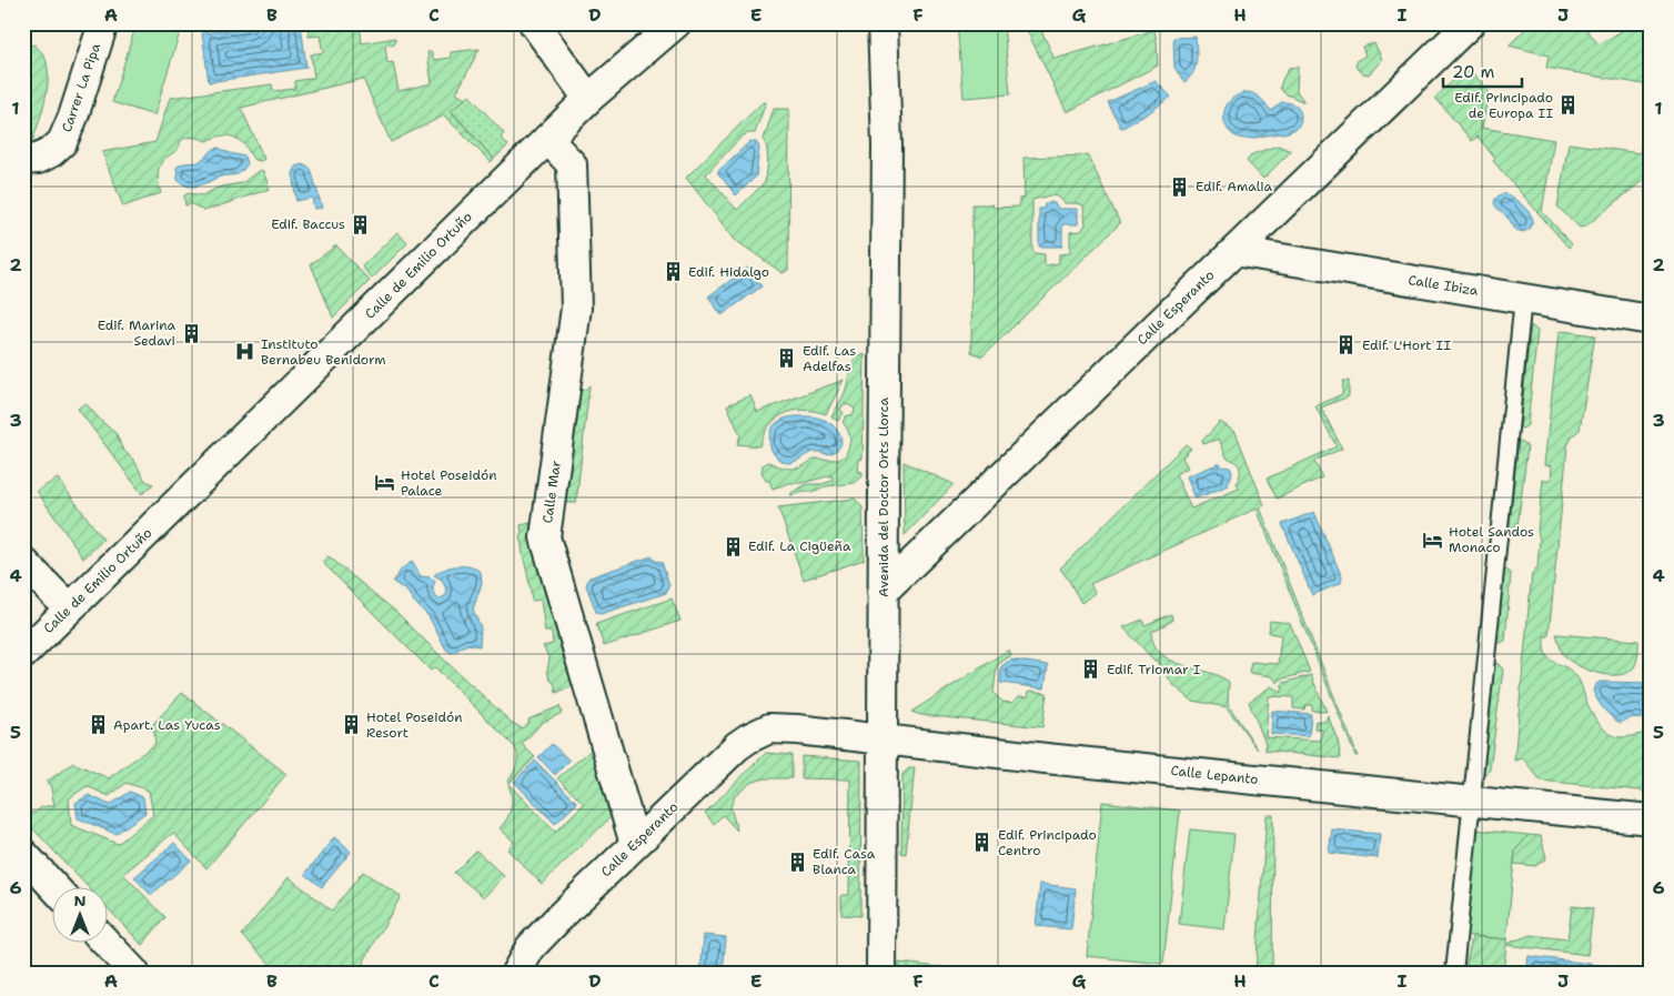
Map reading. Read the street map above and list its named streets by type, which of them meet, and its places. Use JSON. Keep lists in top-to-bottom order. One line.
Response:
{"streets":{"street":["Carrer La Pipa","Calle de Emilio Ortuño","Calle Ibiza","Calle Esperanto","Calle Mar","Avenida del Doctor Orts Llorca","Calle Lepanto"]},"crossings":[["Calle de Emilio Ortuño","Calle Mar"],["Calle Ibiza","Calle Esperanto"],["Calle Esperanto","Calle Mar"],["Calle Esperanto","Avenida del Doctor Orts Llorca"],["Calle Esperanto","Calle Lepanto"],["Avenida del Doctor Orts Llorca","Calle Lepanto"]],"places":{"building":["Edif. Principado de Europa II","Edif. Amalia","Edif. Baccus","Edif. Hidalgo","Edif. Marina Sedavi","Edif. L'Hort II","Edif. Las Adelfas","Edif. La Cigüeña","Edif. Triomar I","Apart. Las Yucas","Hotel Poseidón Resort","Edif. Principado Centro","Edif. Casa Blanca"],"hospital":["Instituto Bernabeu Benidorm"],"hotel":["Hotel Poseidón Palace","Hotel Sandos Monaco"]},"scale_bar":"20 m","north":"top","grid":{"columns":["A","B","C","D","E","F","G","H","I","J"],"rows":["1","2","3","4","5","6"]}}
